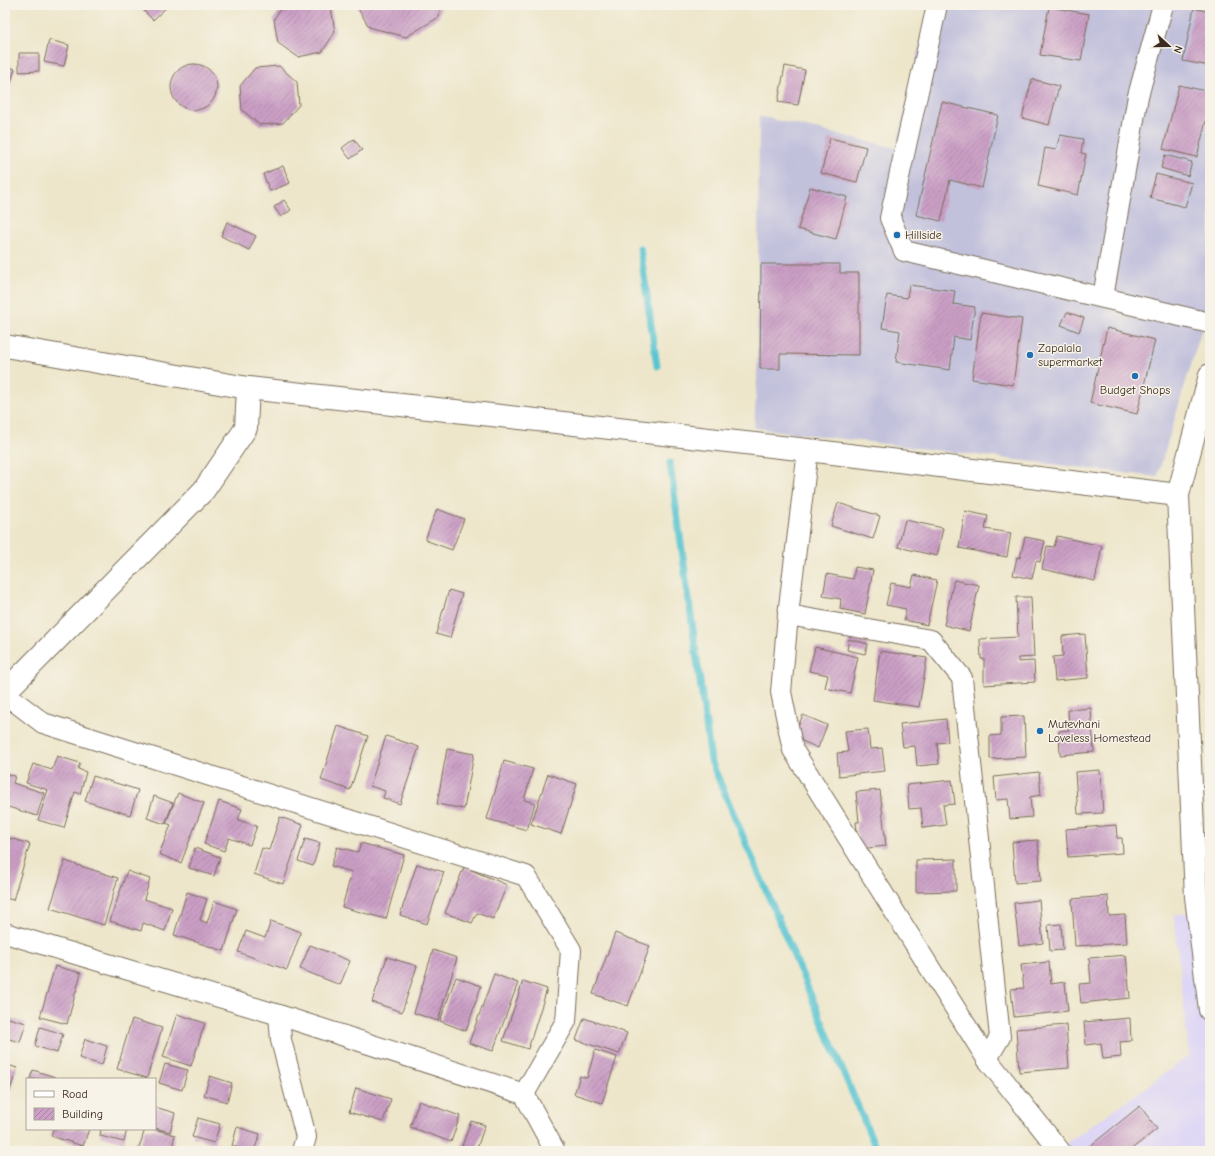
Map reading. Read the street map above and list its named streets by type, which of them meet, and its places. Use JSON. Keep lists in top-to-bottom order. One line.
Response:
{"places":["Hillside","Zapalala supermarket","Budget Shops","Mutevhani Loveless Homestead"],"legend":["Road","Building"],"north":"right"}
